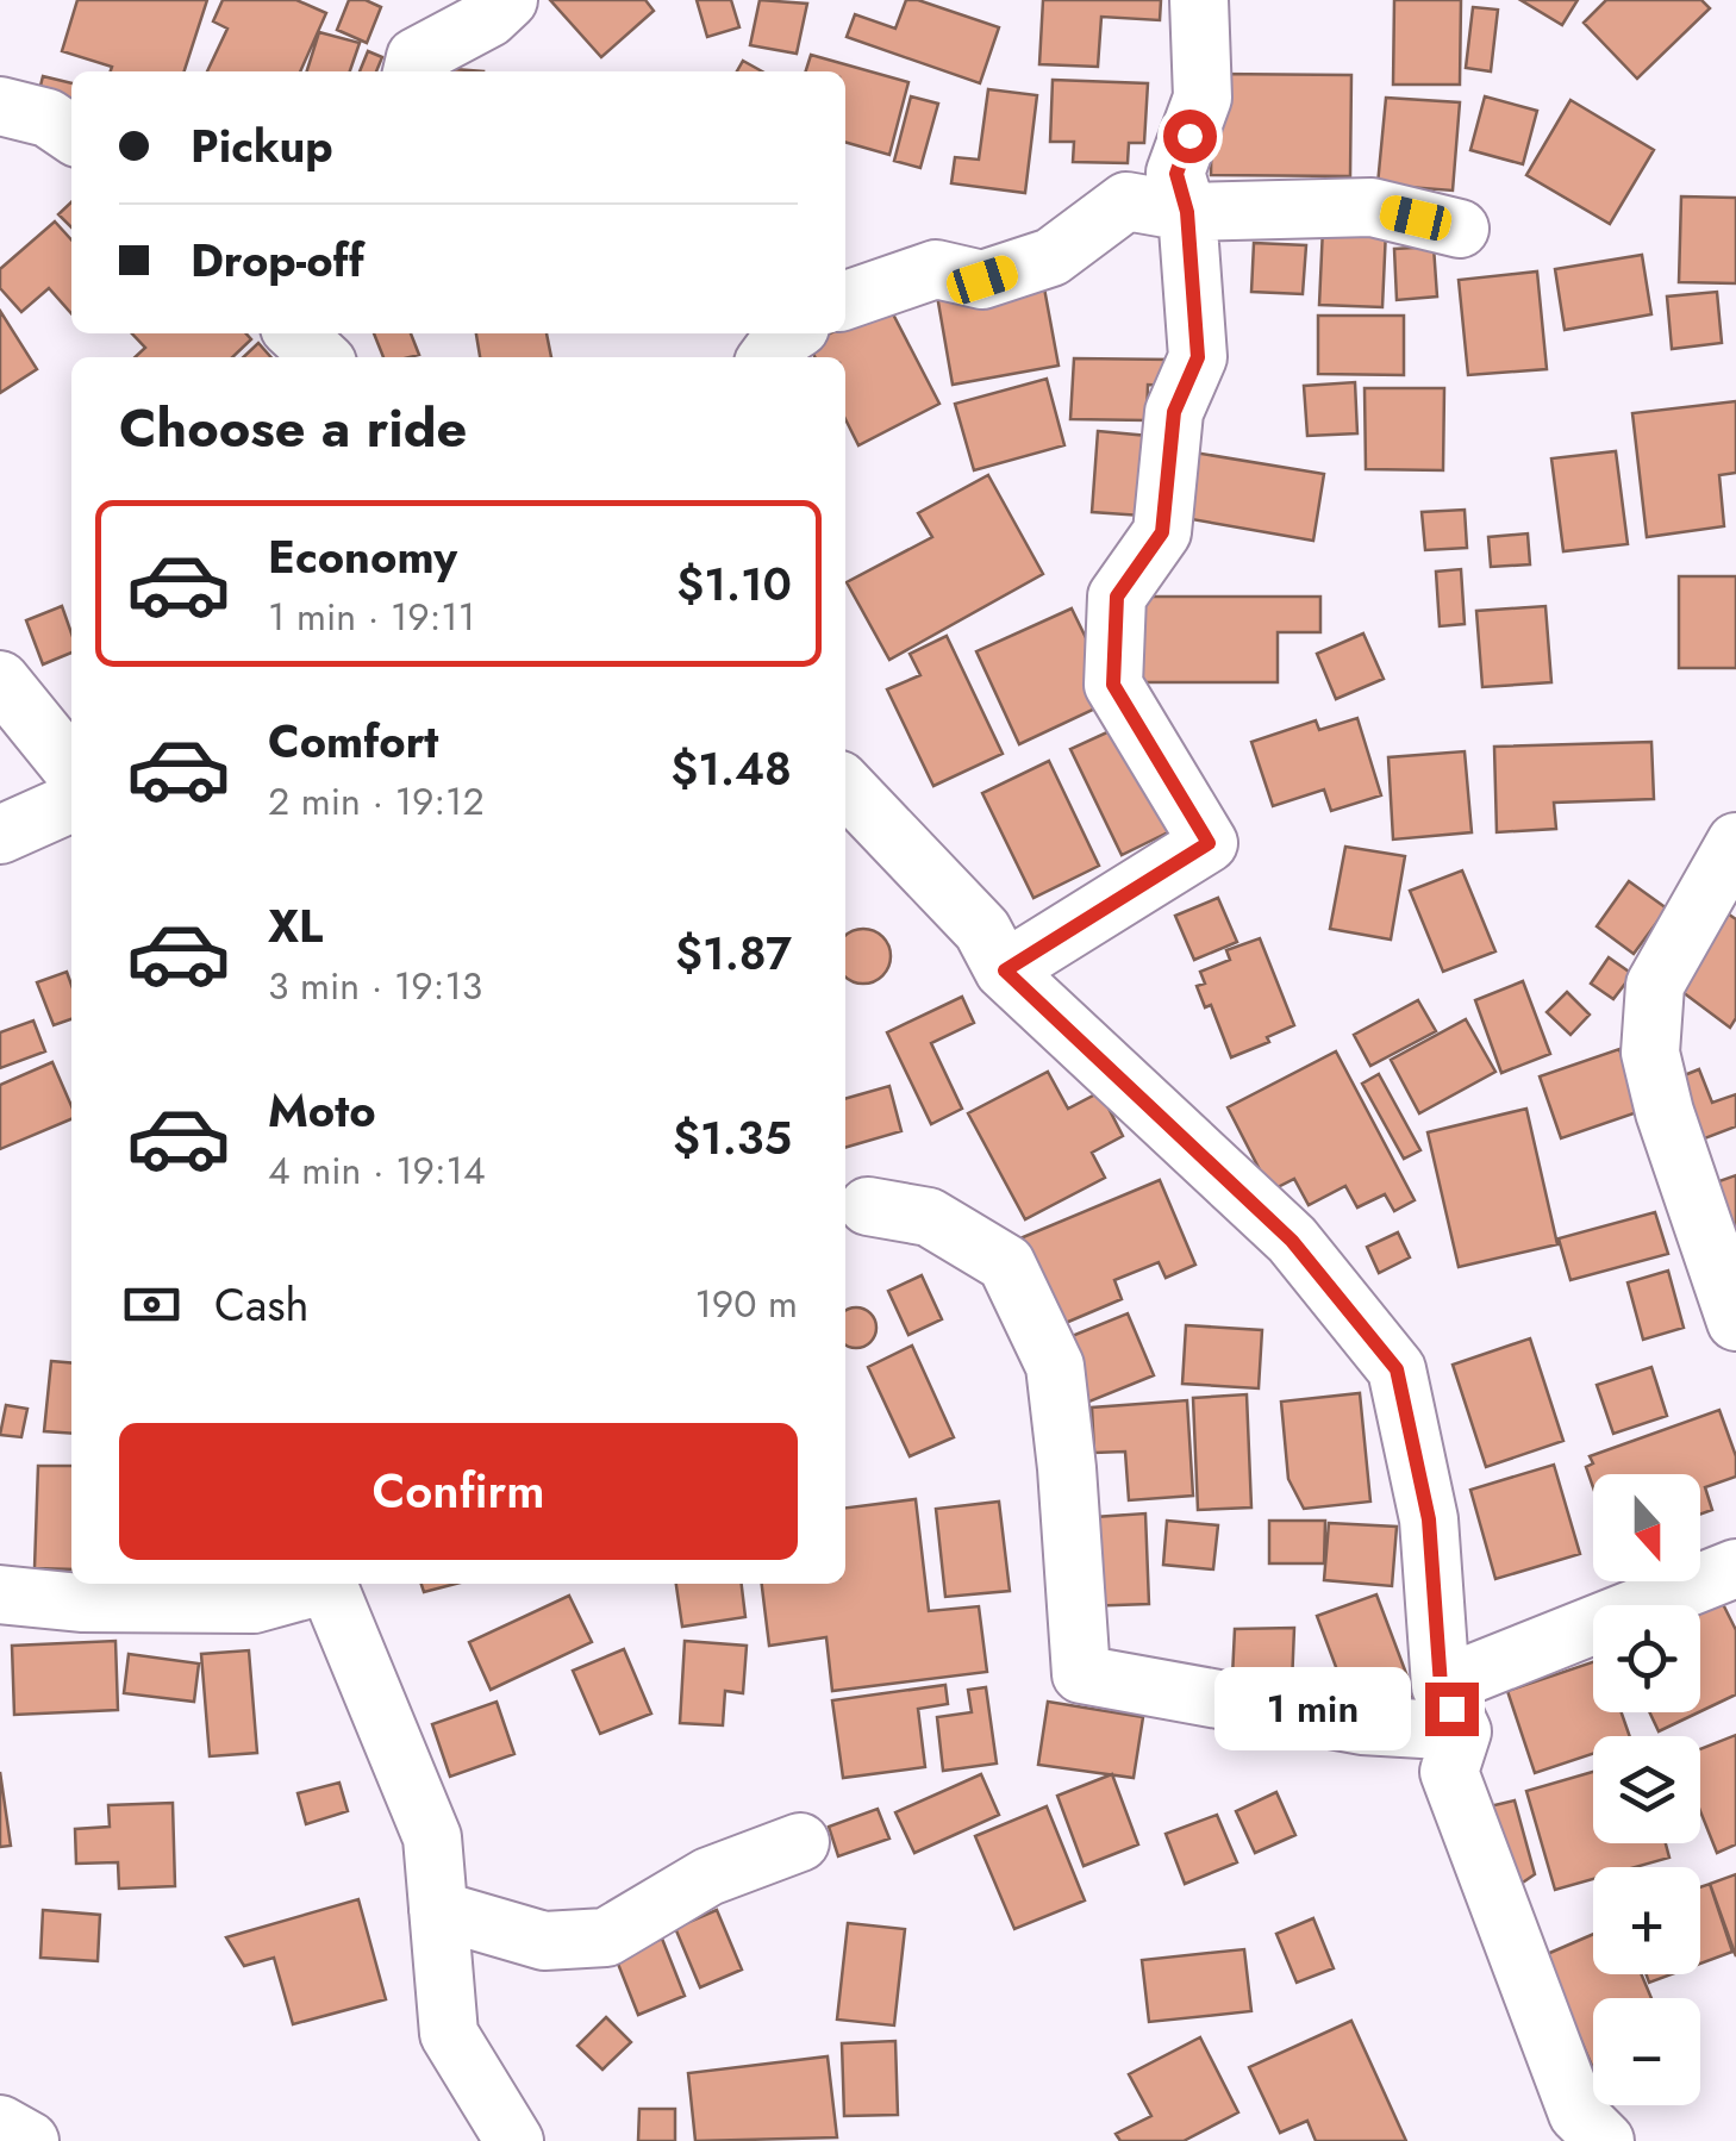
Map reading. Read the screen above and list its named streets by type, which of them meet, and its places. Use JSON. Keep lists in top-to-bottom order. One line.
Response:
{"north":"bottom","page":{"banner":["Pickup","Drop-off"],"heading":"Choose a ride","list":[{"name":"Economy","note":"1 min · 19:11","value":"$1.10"},{"name":"Comfort","note":"2 min · 19:12","value":"$1.48"},{"name":"XL","note":"3 min · 19:13","value":"$1.87"},{"name":"Moto","note":"4 min · 19:14","value":"$1.35"}],"pay":["Cash","190 m"],"buttons":"Confirm","map_buttons":["+","−"],"bubble":"1 min"}}
